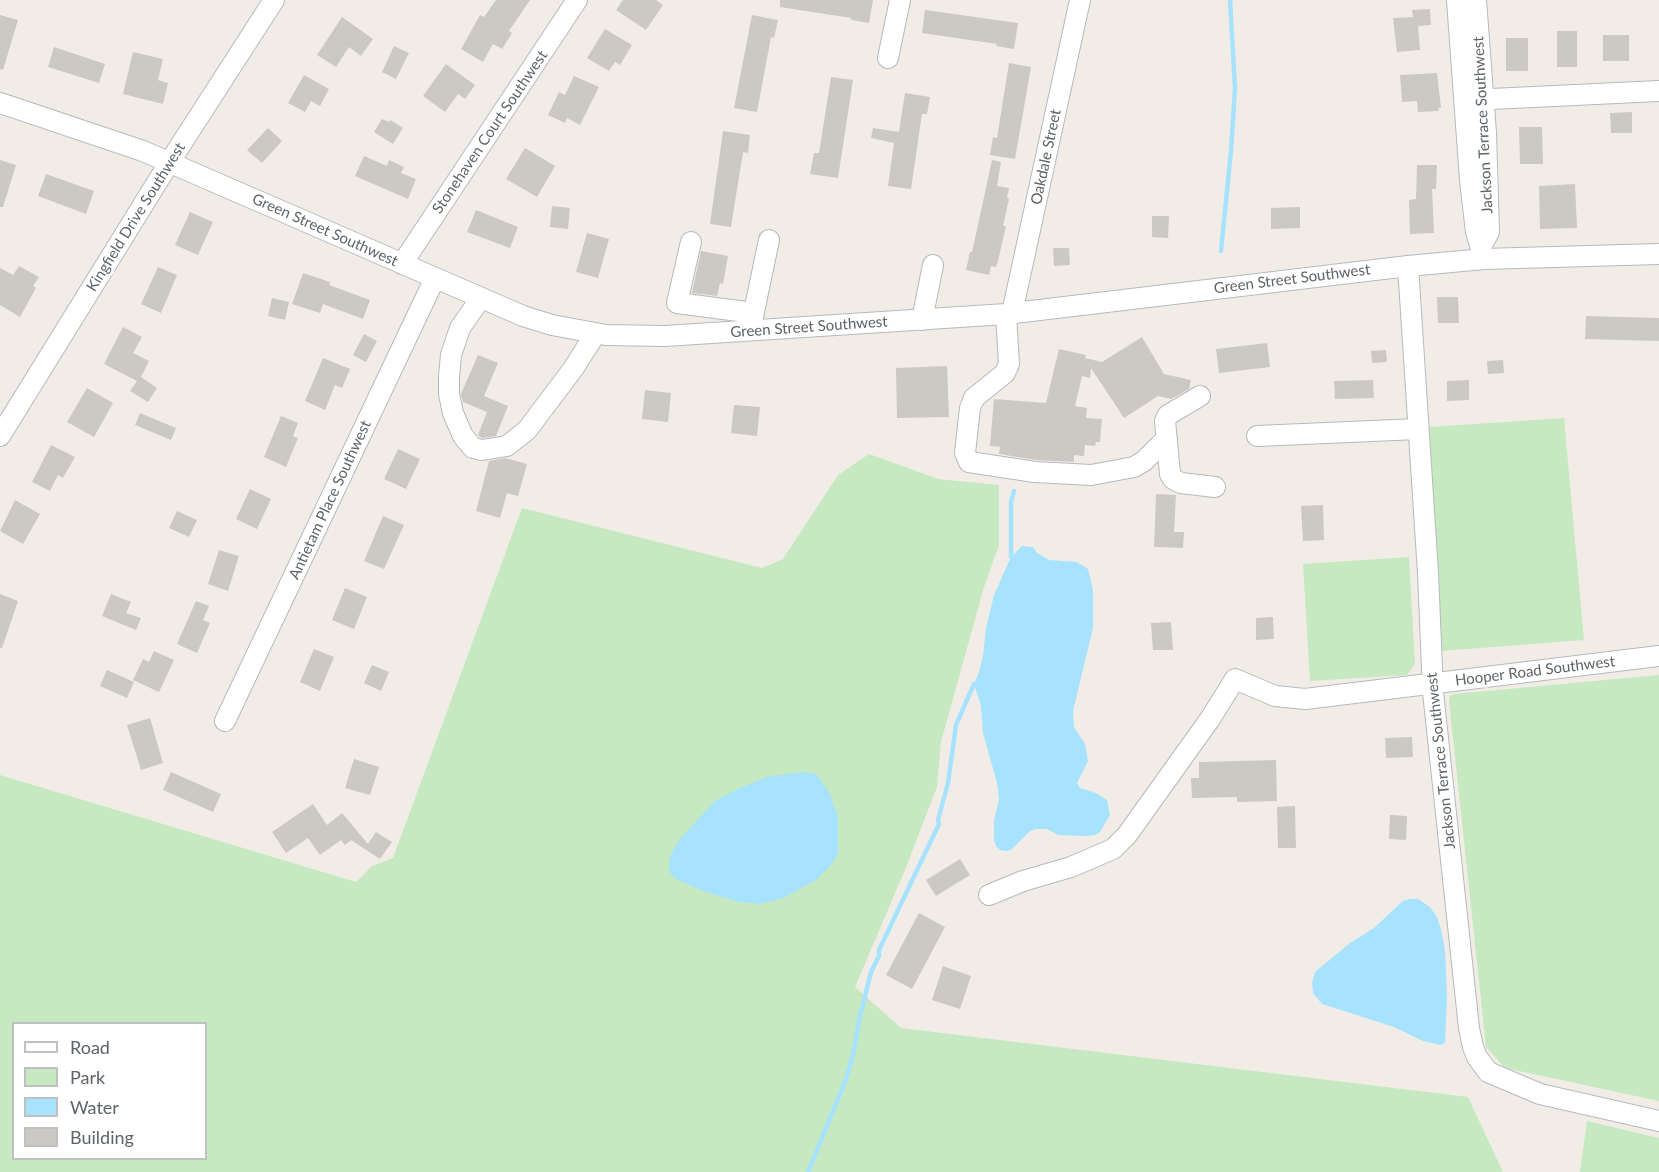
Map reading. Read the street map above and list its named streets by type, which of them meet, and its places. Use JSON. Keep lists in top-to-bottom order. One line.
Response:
{"streets":{"street":["Jackson Terrace Southwest","Stonehaven Court Southwest","Oakdale Street","Kingfield Drive Southwest","Green Street Southwest","Antietam Place Southwest","Hooper Road Southwest"]},"crossings":[["Jackson Terrace Southwest","Green Street Southwest"],["Jackson Terrace Southwest","Hooper Road Southwest"],["Stonehaven Court Southwest","Green Street Southwest"],["Oakdale Street","Green Street Southwest"],["Kingfield Drive Southwest","Green Street Southwest"],["Green Street Southwest","Antietam Place Southwest"]],"legend":["Road","Park","Water","Building"]}
